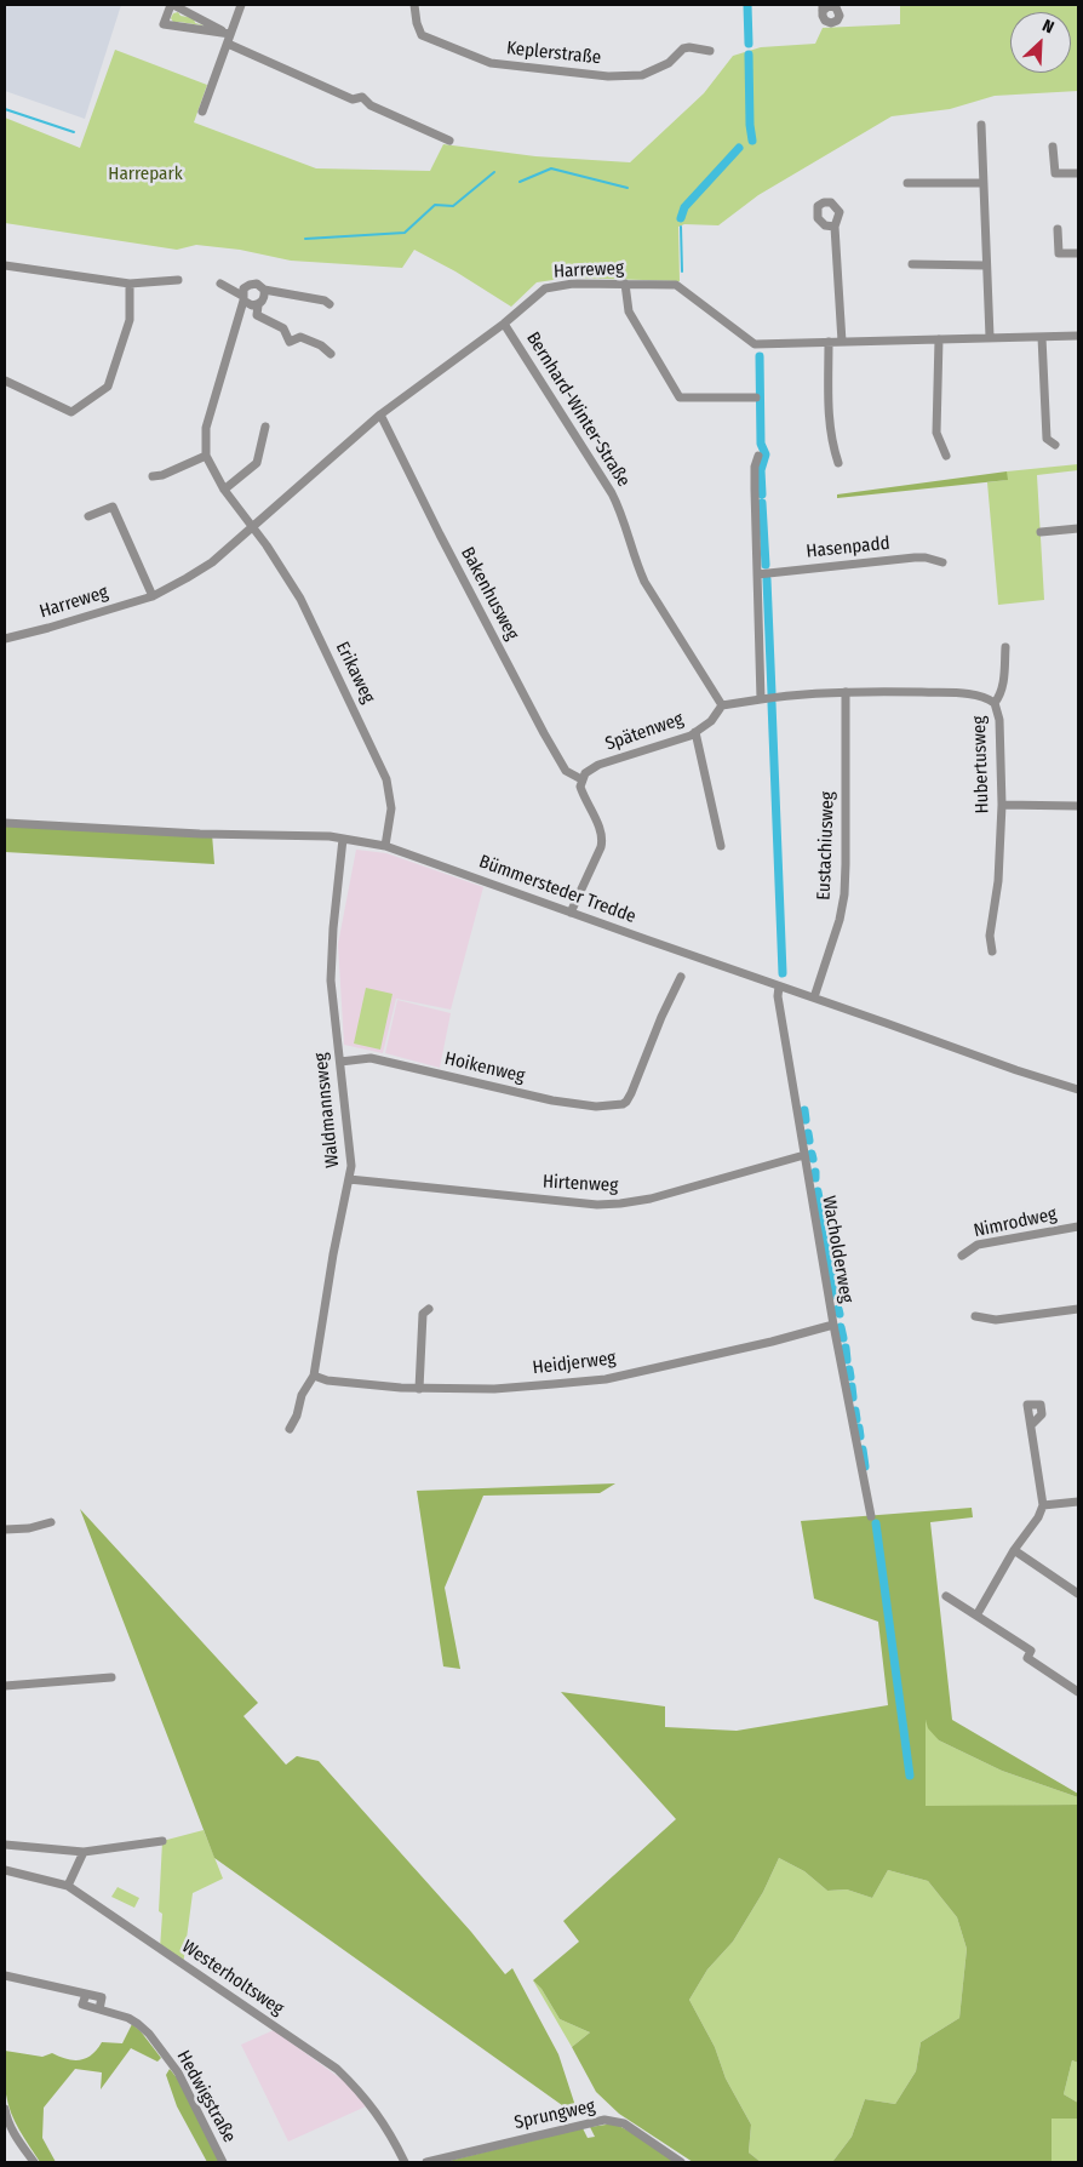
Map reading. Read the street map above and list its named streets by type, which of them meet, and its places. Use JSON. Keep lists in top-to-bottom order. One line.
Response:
{"streets":{"street":["Keplerstraße","Harreweg","Bernhard-Winter-Straße","Hasenpadd","Bakenhusweg","Erikaweg","Spätenweg","Hubertusweg","Eustachiusweg","Bümmersteder Tredde","Hoikenweg","Waldmannsweg","Hirtenweg","Nimrodweg","Wacholderweg","Heidjerweg","Westerholtsweg","Hedwigstraße","Sprungweg"]},"crossings":[["Harreweg","Bernhard-Winter-Straße"],["Harreweg","Bakenhusweg"],["Harreweg","Erikaweg"],["Bernhard-Winter-Straße","Spätenweg"],["Bakenhusweg","Spätenweg"],["Erikaweg","Bümmersteder Tredde"],["Hubertusweg","Eustachiusweg"],["Eustachiusweg","Bümmersteder Tredde"],["Bümmersteder Tredde","Waldmannsweg"],["Bümmersteder Tredde","Wacholderweg"],["Hoikenweg","Waldmannsweg"],["Waldmannsweg","Hirtenweg"],["Waldmannsweg","Heidjerweg"],["Hirtenweg","Wacholderweg"],["Wacholderweg","Heidjerweg"]],"parks":["Harrepark"],"north":"top right"}
